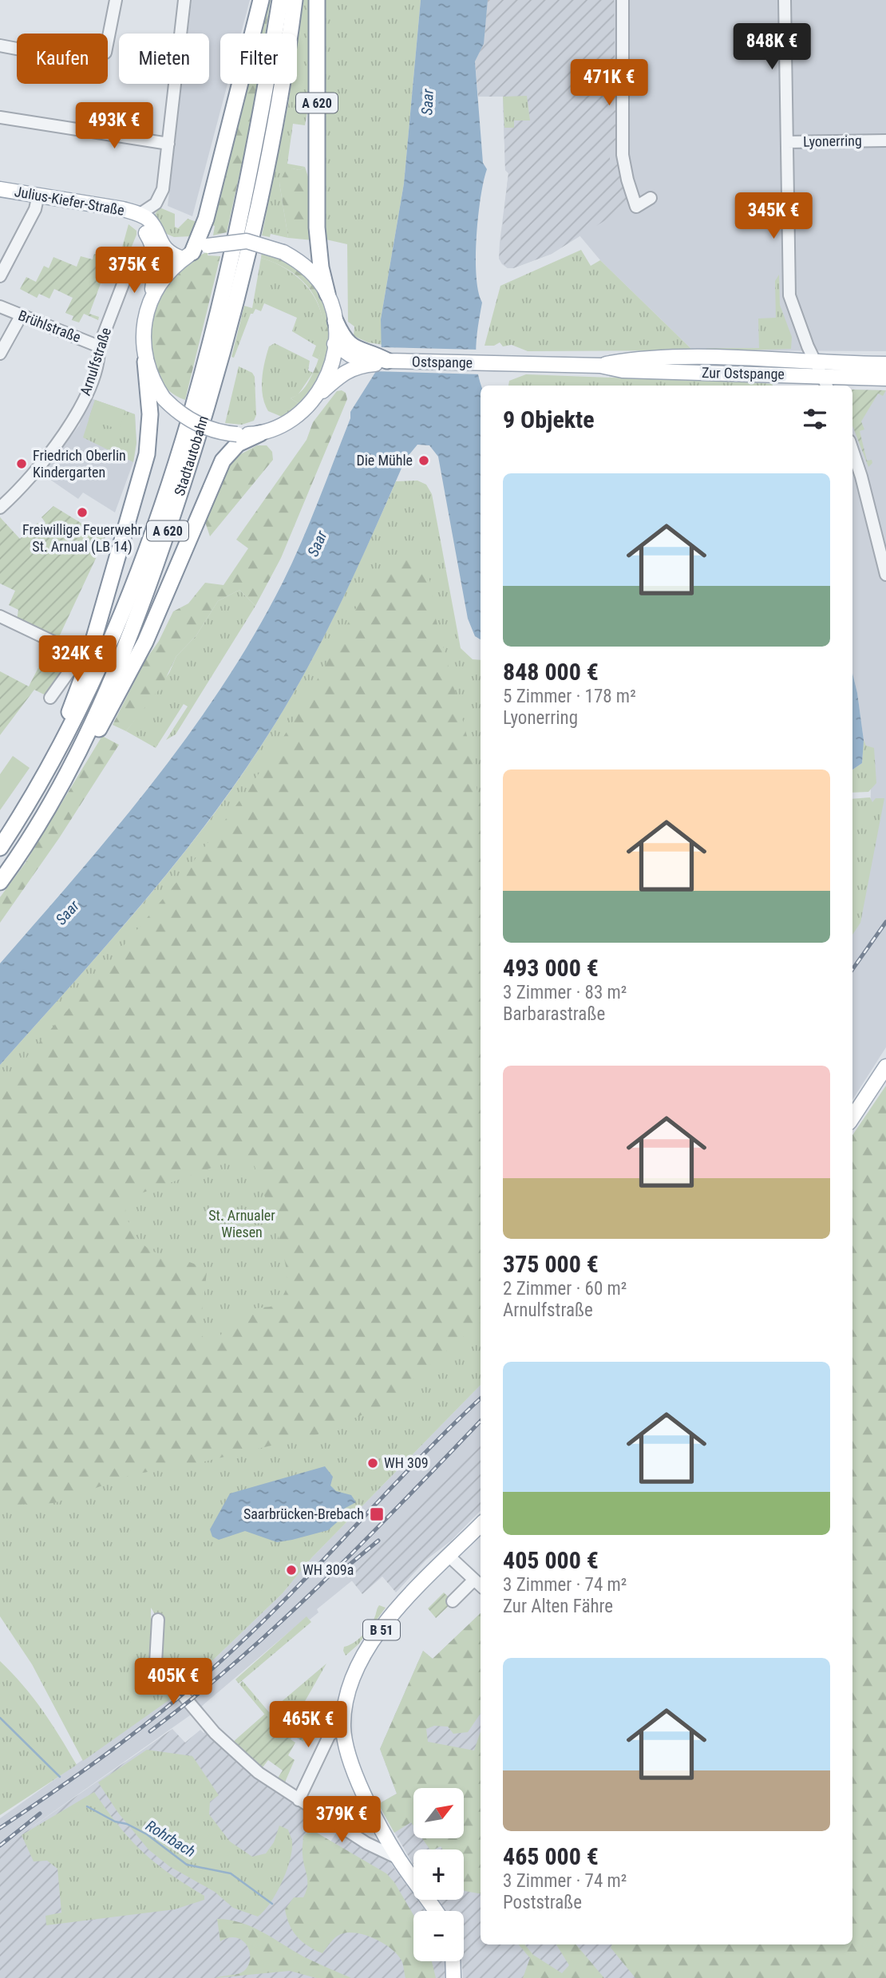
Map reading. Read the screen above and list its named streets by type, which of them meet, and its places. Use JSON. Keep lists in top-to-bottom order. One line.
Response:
{"streets":{"highway":["A 620","Stadtautobahn"],"main road":["Julius-Kiefer-Straße","Ostspange","Zur Ostspange","B 51"],"street":["Lyonerring","Brühlstraße","Arnulfstraße"]},"crossings":[["Brühlstraße","Arnulfstraße"],["Ostspange","Zur Ostspange"]],"water":["Saar","Rohrbach"],"parks":["St. Arnualer Wiesen"],"places":{"other":["Die Mühle","Friedrich Oberlin Kindergarten","Freiwillige Feuerwehr St. Arnual (LB 14)","WH 309","WH 309a"],"transit":["Saarbrücken-Brebach"]},"north":"top right","page":{"price":["848K €","471K €","493K €","345K €","375K €","324K €","405K €","465K €","379K €"],"chip":["Kaufen","Mieten","Filter"],"heading":"9 Objekte","list":[{"name":"848 000 €","note":"5 Zimmer · 178 m² · Lyonerring"},{"name":"493 000 €","note":"3 Zimmer · 83 m² · Barbarastraße"},{"name":"375 000 €","note":"2 Zimmer · 60 m² · Arnulfstraße"},{"name":"405 000 €","note":"3 Zimmer · 74 m² · Zur Alten Fähre"},{"name":"465 000 €","note":"3 Zimmer · 74 m² · Poststraße"}],"map_buttons":["+","−"]}}
